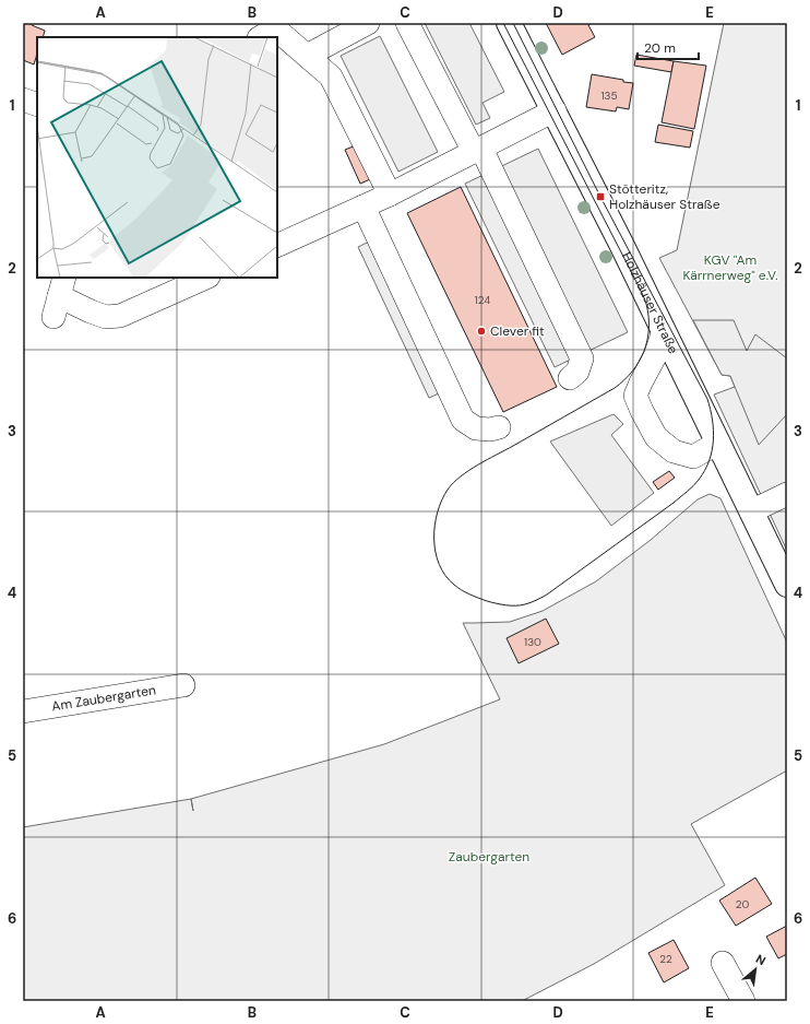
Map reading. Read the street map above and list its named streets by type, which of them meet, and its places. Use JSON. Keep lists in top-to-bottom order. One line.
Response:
{"streets":{"main road":["Holzhäuser Straße"],"street":["Am Zaubergarten"]},"parks":["KGV \"Am Kärrnerweg\" e.V.","Zaubergarten"],"places":{"transit":["Stötteritz, Holzhäuser Straße"],"other":["Clever fit"]},"house_numbers":["135","124","130","20","22"],"scale_bar":"20 m","north":"top right","grid":{"columns":["A","B","C","D","E"],"rows":["1","2","3","4","5","6"]}}
